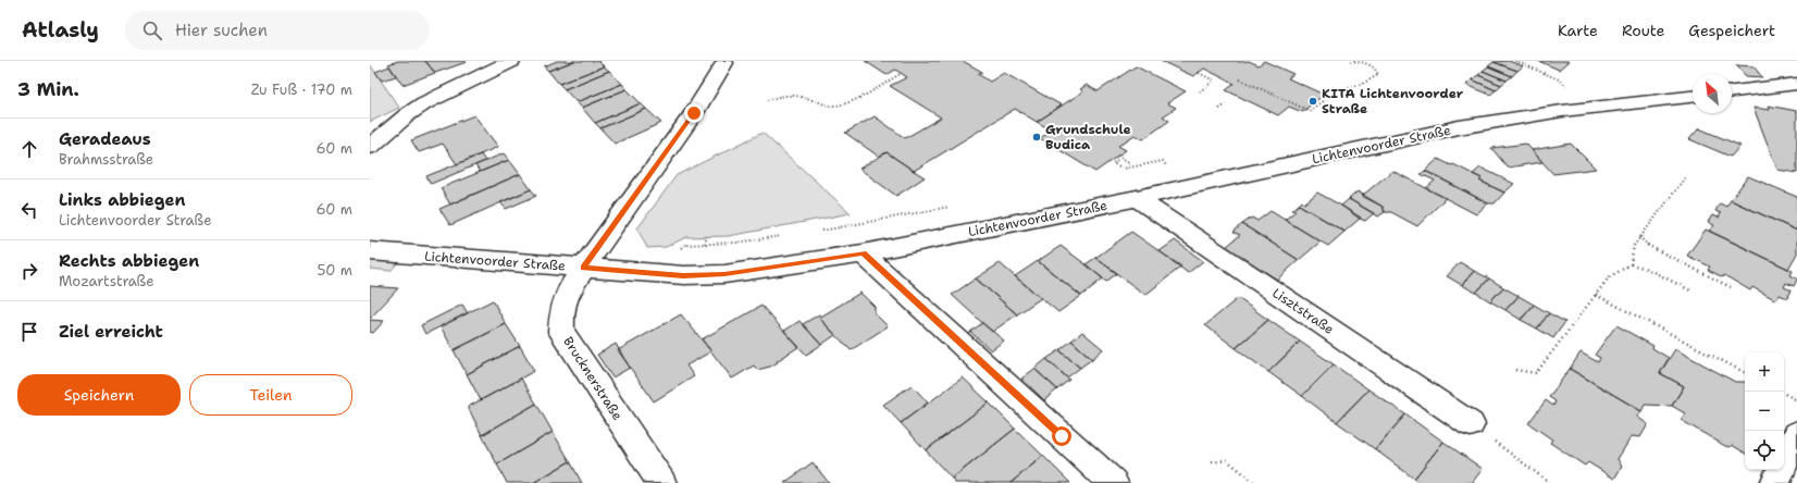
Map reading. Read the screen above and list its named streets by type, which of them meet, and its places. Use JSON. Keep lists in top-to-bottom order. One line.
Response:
{"streets":{"street":["Lichtenvoorder Straße","Lisztstraße","Brucknerstraße"]},"crossings":[["Lichtenvoorder Straße","Lisztstraße"],["Lichtenvoorder Straße","Brucknerstraße"]],"places":["KITA Lichtenvoorder Straße","Grundschule Budica"],"north":"top left","page":{"header":"Atlasly","search":"Hier suchen","nav":["Karte","Route","Gespeichert"],"heading":["3 Min.","Zu Fuß · 170 m"],"list":[["Geradeaus","Brahmsstraße","60 m"],["Links abbiegen","Lichtenvoorder Straße","60 m"],["Rechts abbiegen","Mozartstraße","50 m"],"Ziel erreicht"],"map_buttons":["+","−"],"buttons":["Speichern","Teilen"]}}
